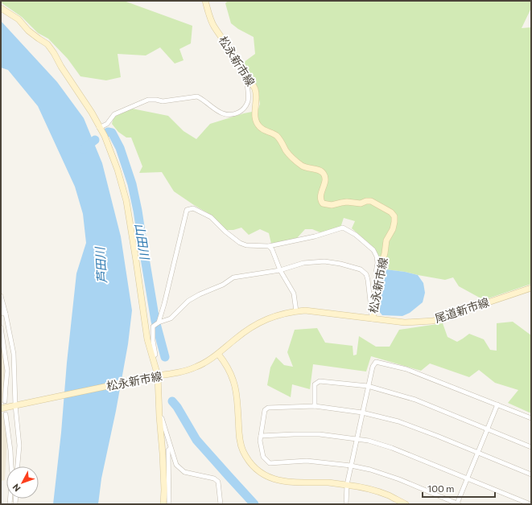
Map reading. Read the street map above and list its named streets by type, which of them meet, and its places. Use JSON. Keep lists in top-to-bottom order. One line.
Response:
{"streets":{"main road":["松永新市線","尾道新市線"]},"crossings":[["松永新市線","尾道新市線"]],"water":["山田川","芦田川"],"scale_bar":"100 m","north":"bottom left"}
